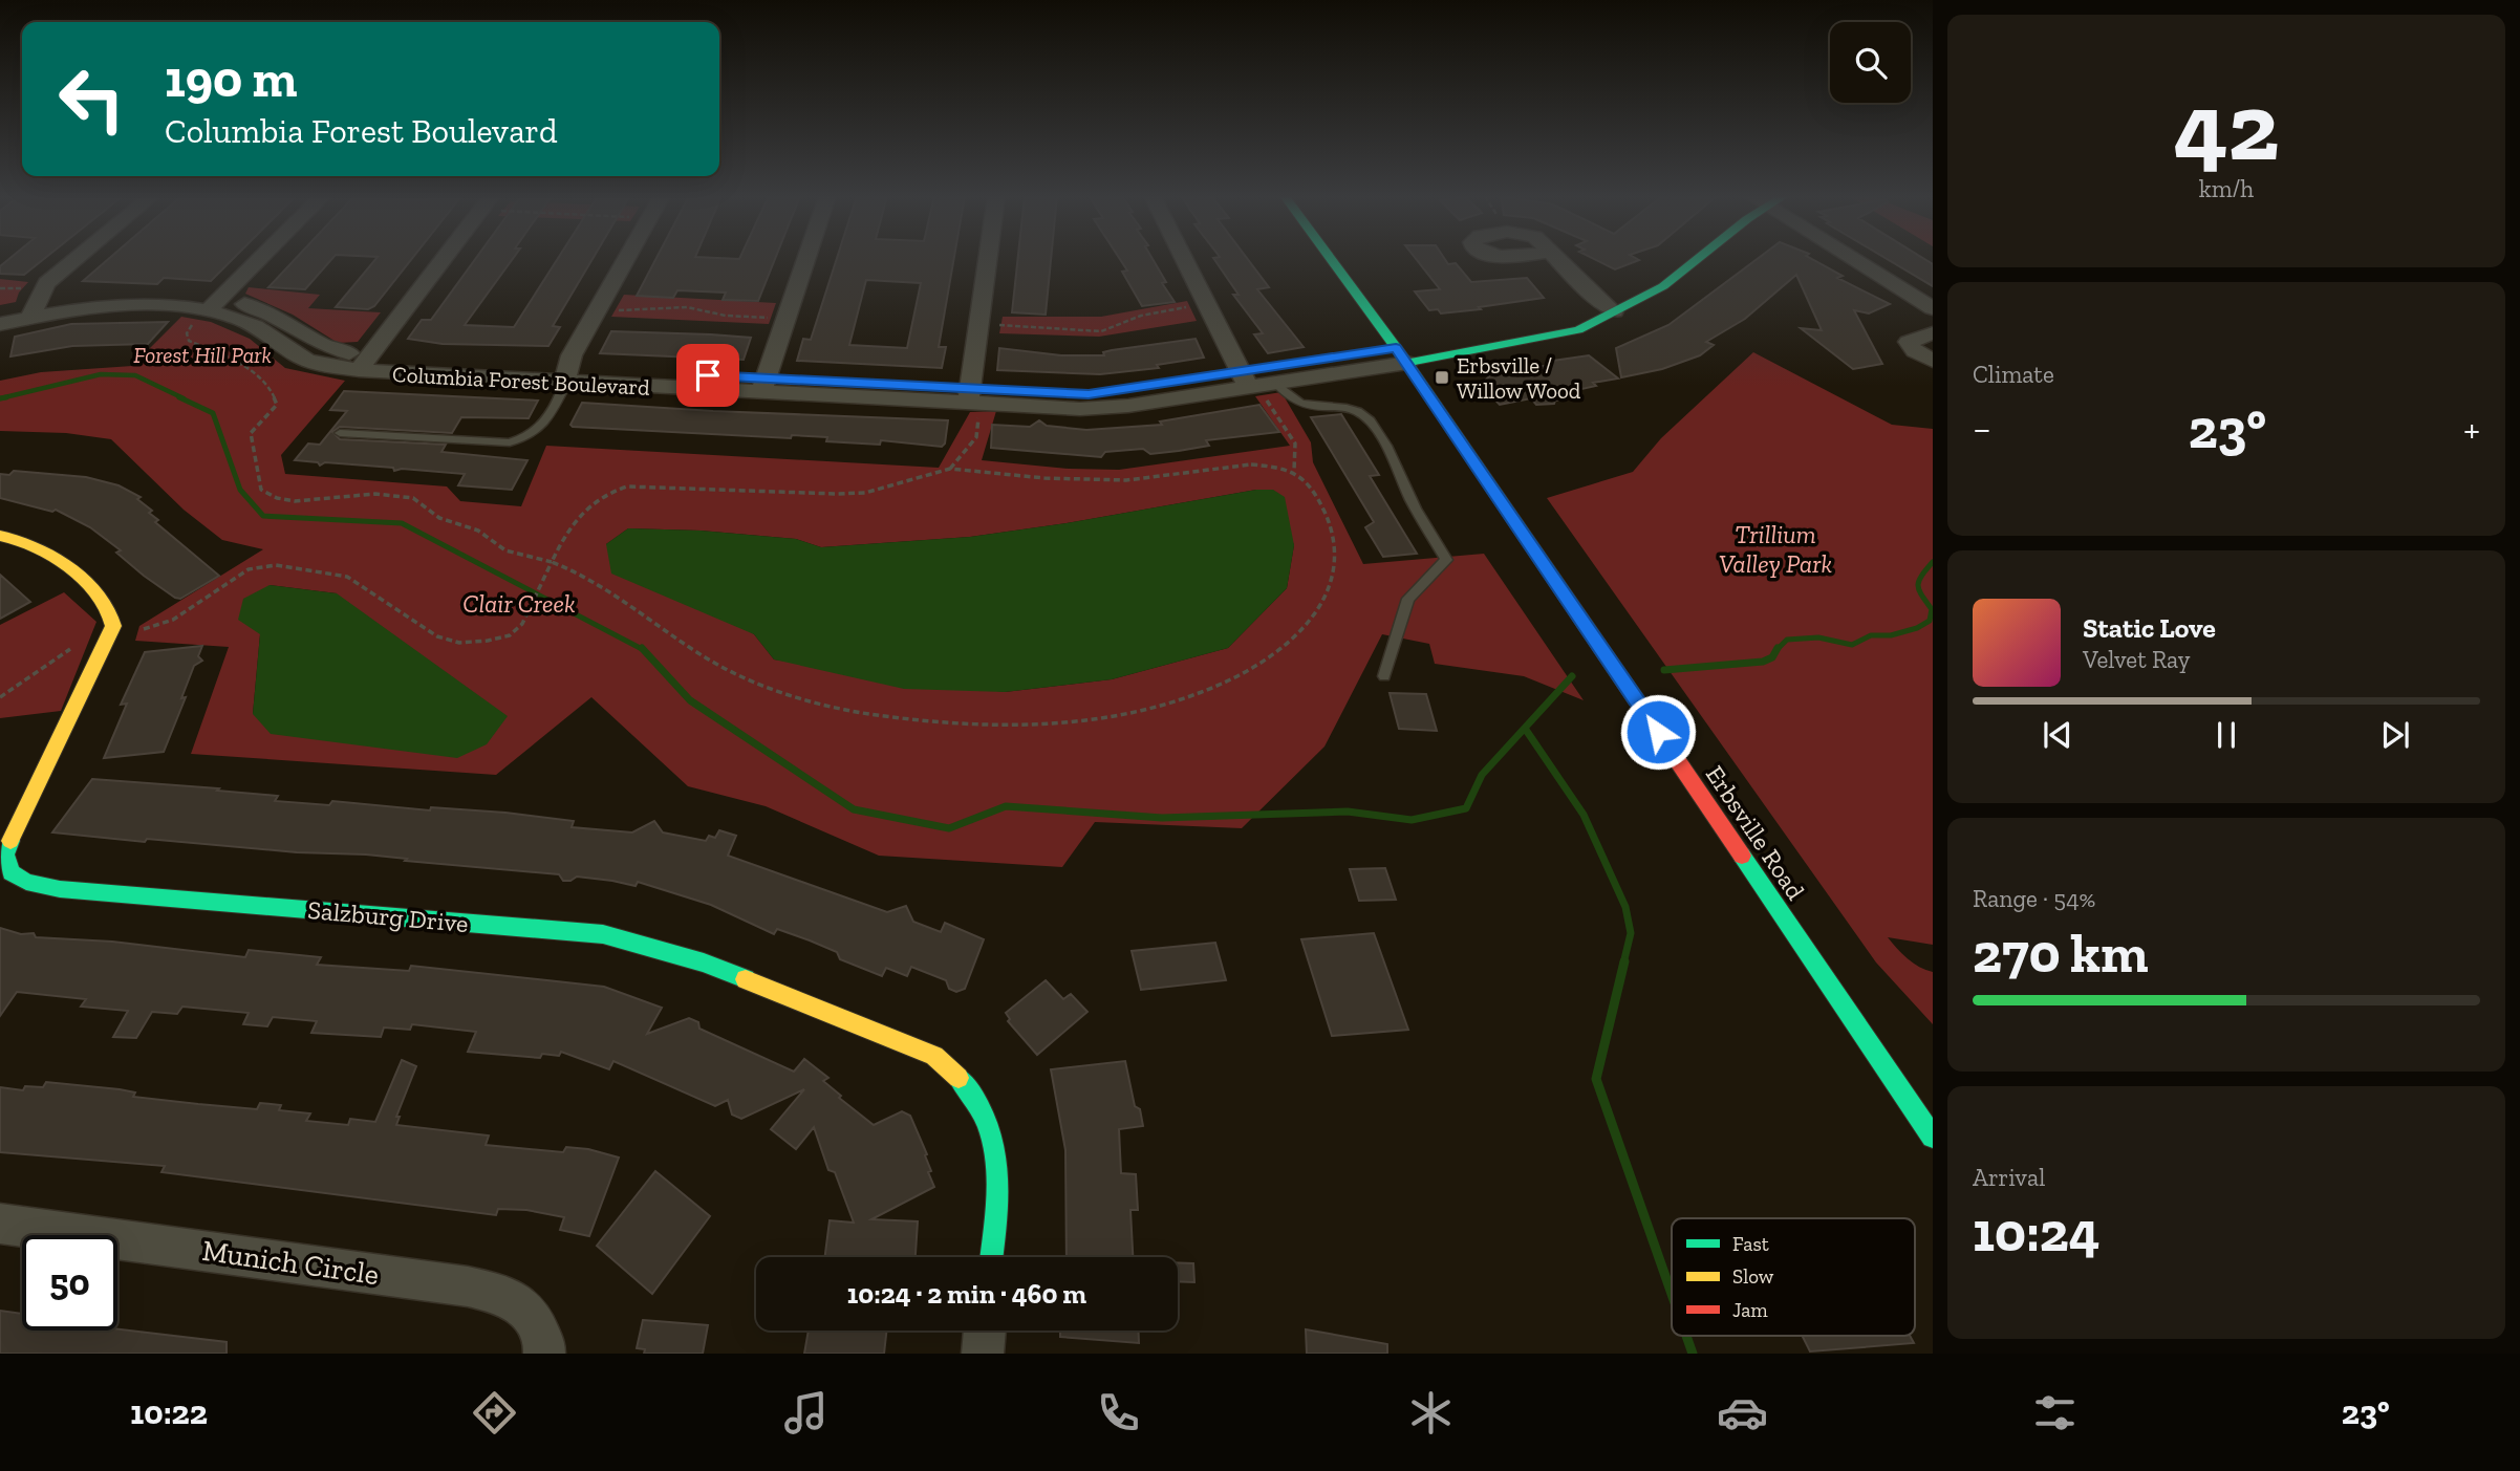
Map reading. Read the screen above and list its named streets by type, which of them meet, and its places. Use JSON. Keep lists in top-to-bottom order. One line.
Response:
{"streets":{"street":["Columbia Forest Boulevard","Erbsville Road","Salzburg Drive","Munich Circle"]},"crossings":[["Columbia Forest Boulevard","Erbsville Road"]],"parks":["Forest Hill Park","Trillium Valley Park","Clair Creek"],"places":{"transit":["Erbsville / Willow Wood"]},"legend":["Fast","Slow","Jam"],"page":{"tile":[["42","km/h"],"Climate",["Range · 54%","270 km"],["Arrival","10:24"]],"turn":["190 m","Columbia Forest Boulevard"],"heat":["−","23°","+"],"song":["Static Love","Velvet Ray"],"limit":"50","trip":"10:24 · 2 min · 460 m","tabs":["10:22","23°"]}}
